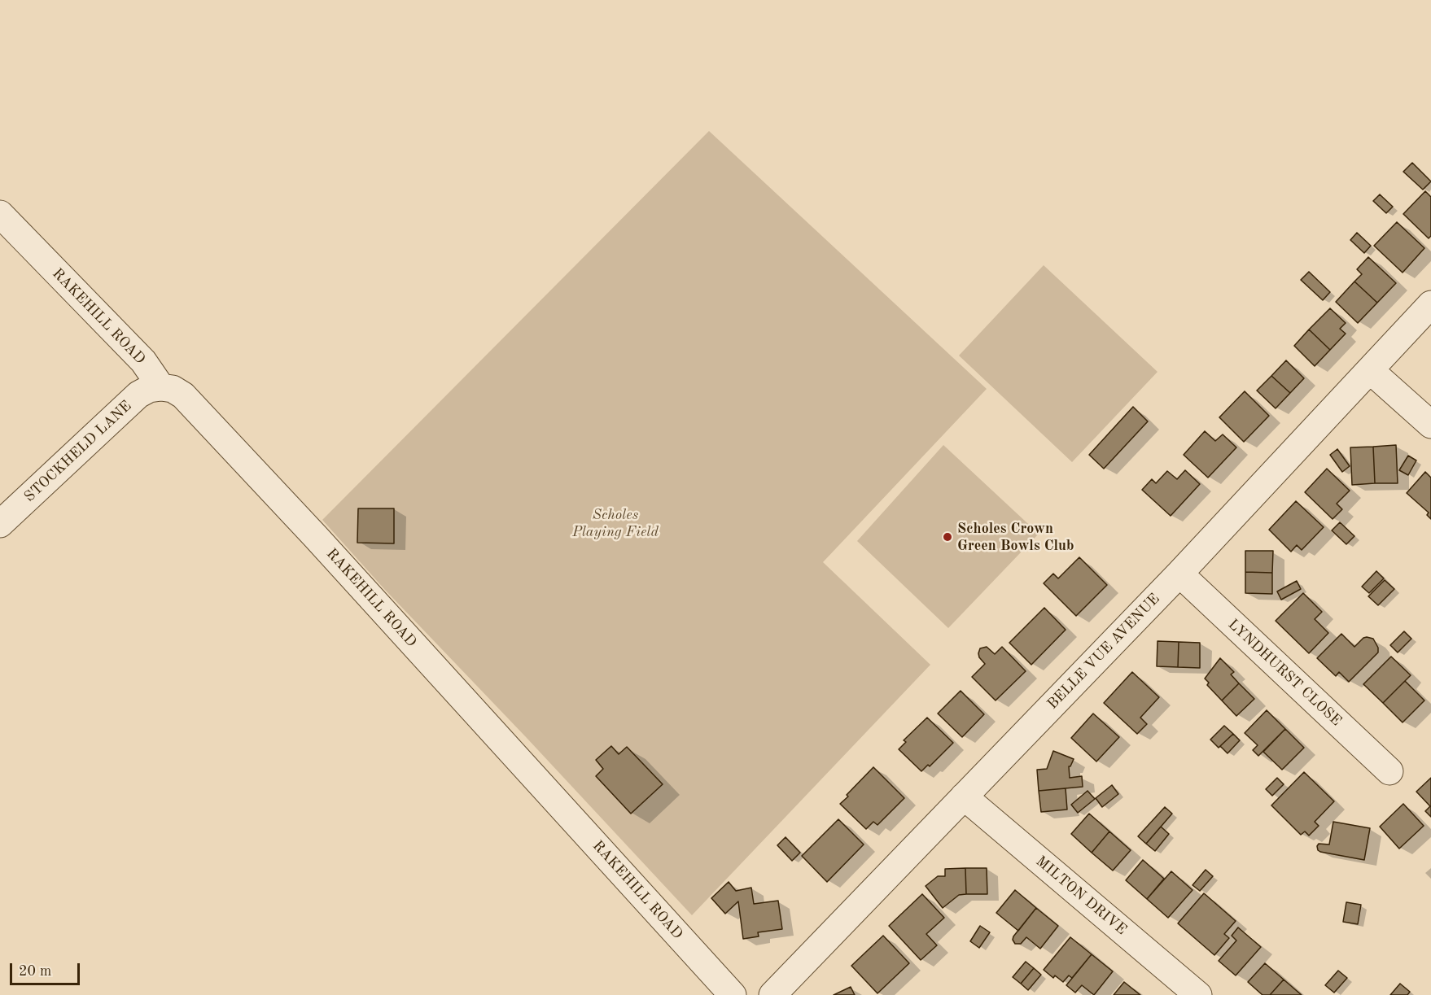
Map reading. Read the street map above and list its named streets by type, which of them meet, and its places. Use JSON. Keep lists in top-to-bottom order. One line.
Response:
{"streets":{"street":["RAKEHILL ROAD","STOCKHELD LANE","BELLE VUE AVENUE","LYNDHURST CLOSE","MILTON DRIVE"]},"crossings":[["RAKEHILL ROAD","STOCKHELD LANE"],["BELLE VUE AVENUE","LYNDHURST CLOSE"],["BELLE VUE AVENUE","MILTON DRIVE"]],"parks":["Scholes Playing Field"],"places":["Scholes Crown Green Bowls Club"],"scale_bar":"20 m"}
